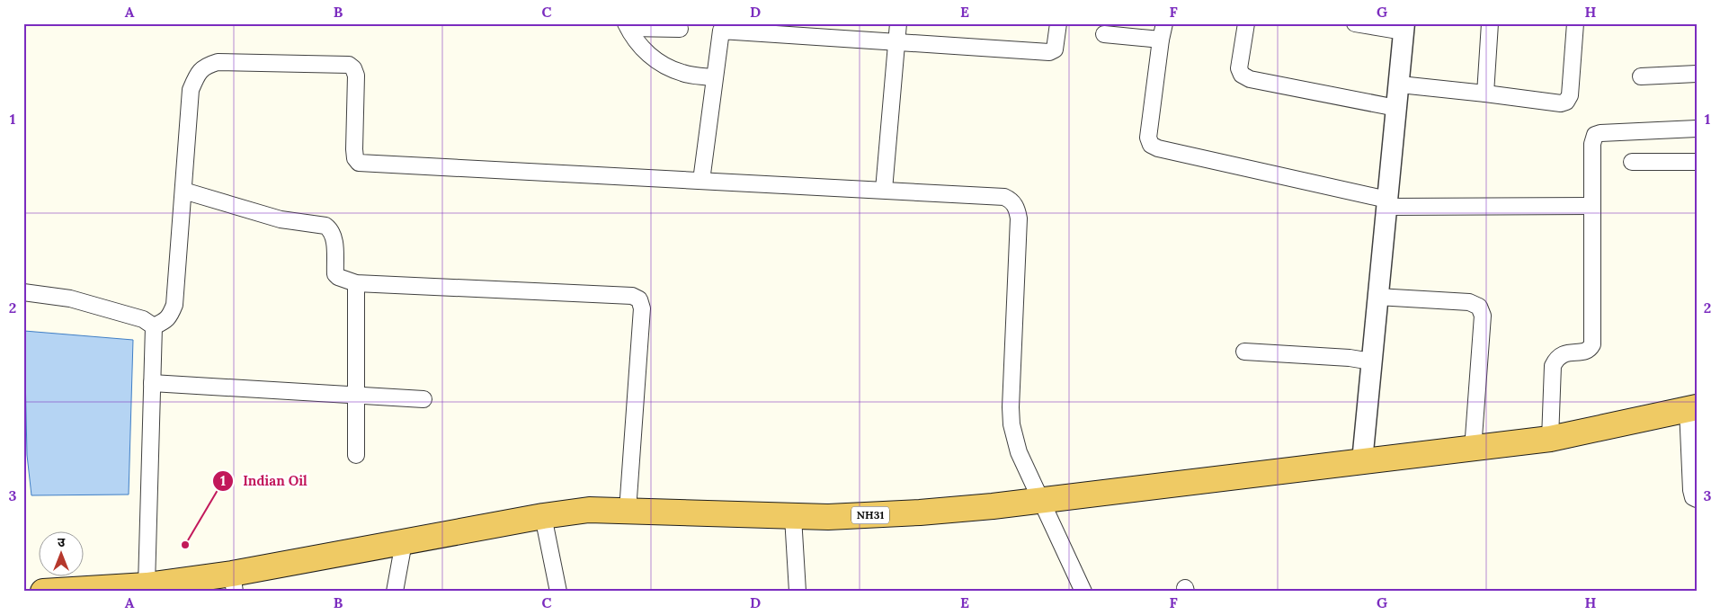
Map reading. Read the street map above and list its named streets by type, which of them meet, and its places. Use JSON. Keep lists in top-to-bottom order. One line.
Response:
{"streets":{"highway":["NH31"]},"places":["Indian Oil"],"north":"top","grid":{"columns":["A","B","C","D","E","F","G","H"],"rows":["1","2","3"]}}
